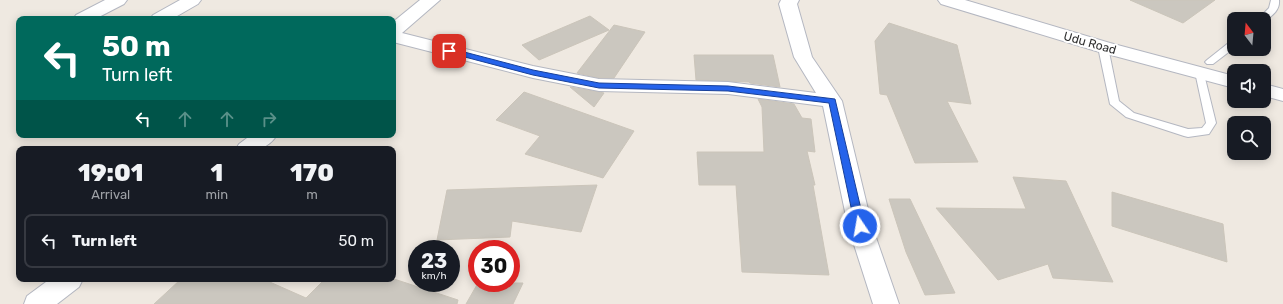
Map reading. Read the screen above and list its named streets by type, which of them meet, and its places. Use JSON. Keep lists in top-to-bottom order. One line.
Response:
{"streets":{"street":["Udu Road"]},"north":"top","page":{"turn":["50 m","Turn left"],"eta":["19:01","Arrival","1","min","170","m"],"list":[{"name":"Turn left","value":"50 m"}],"speed":"23 km/h","limit":"30"}}
